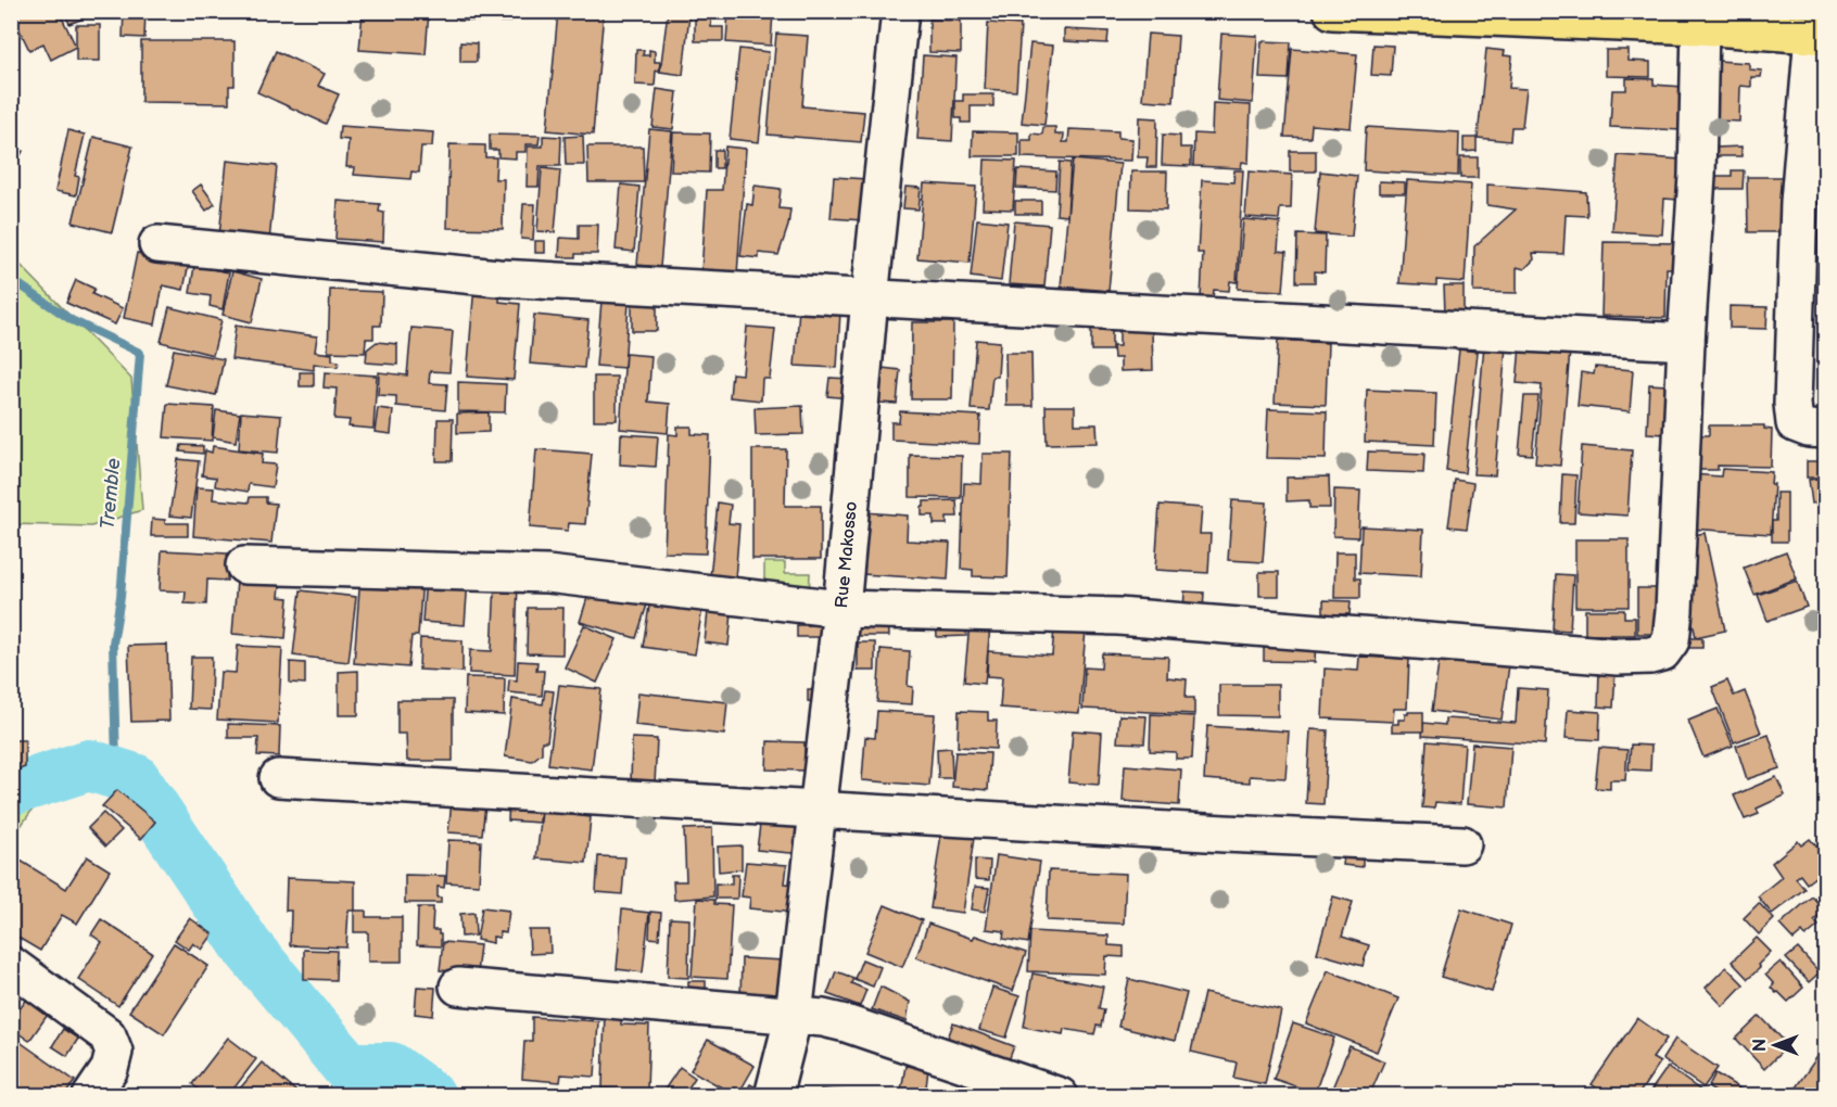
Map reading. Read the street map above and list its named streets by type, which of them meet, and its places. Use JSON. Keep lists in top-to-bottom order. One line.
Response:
{"streets":{"street":["Rue Makosso"]},"water":["Tremble"],"north":"left"}
